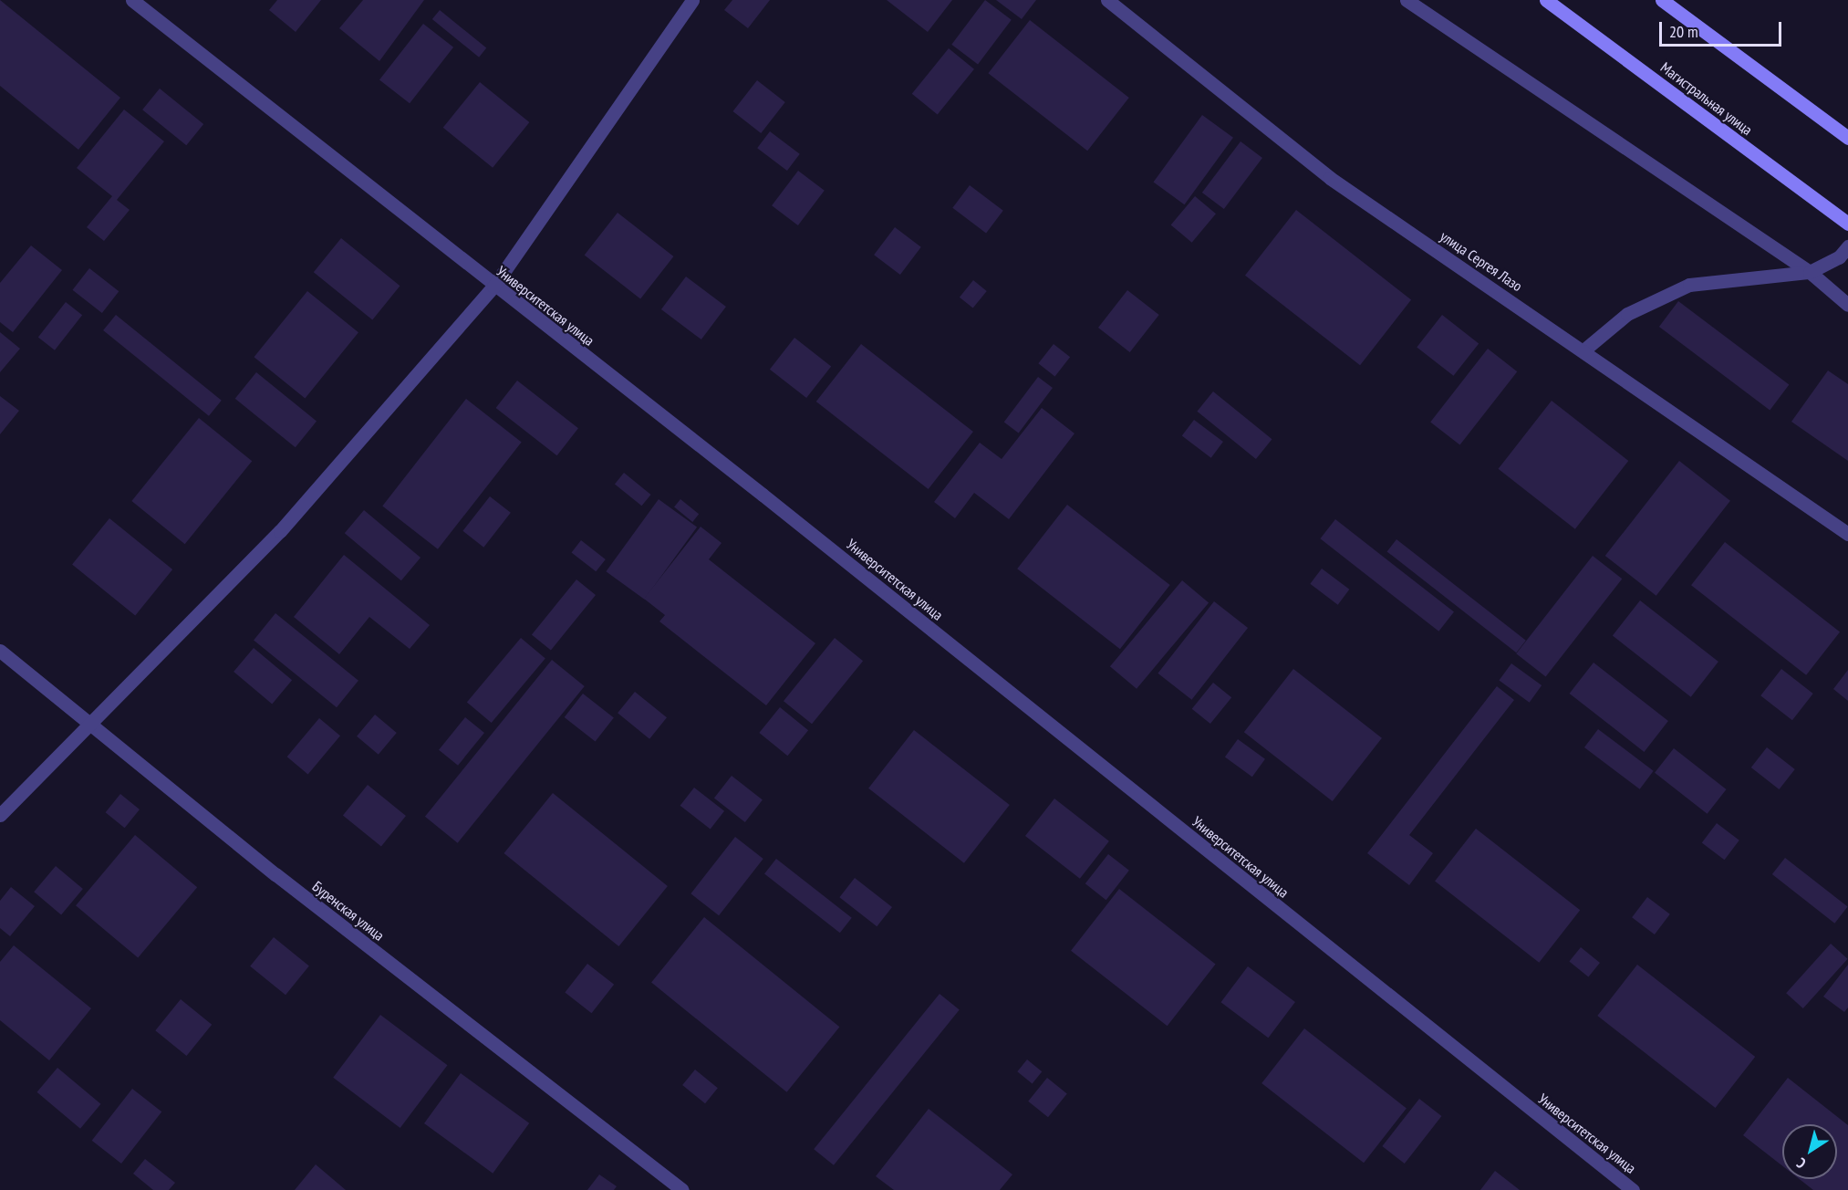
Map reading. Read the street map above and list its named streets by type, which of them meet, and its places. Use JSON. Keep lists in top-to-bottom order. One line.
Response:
{"streets":{"main road":["Магистральная улица"],"street":["улица Сергея Лазо","Университетская улица","Буренская улица"]},"scale_bar":"20 m","north":"bottom left"}
